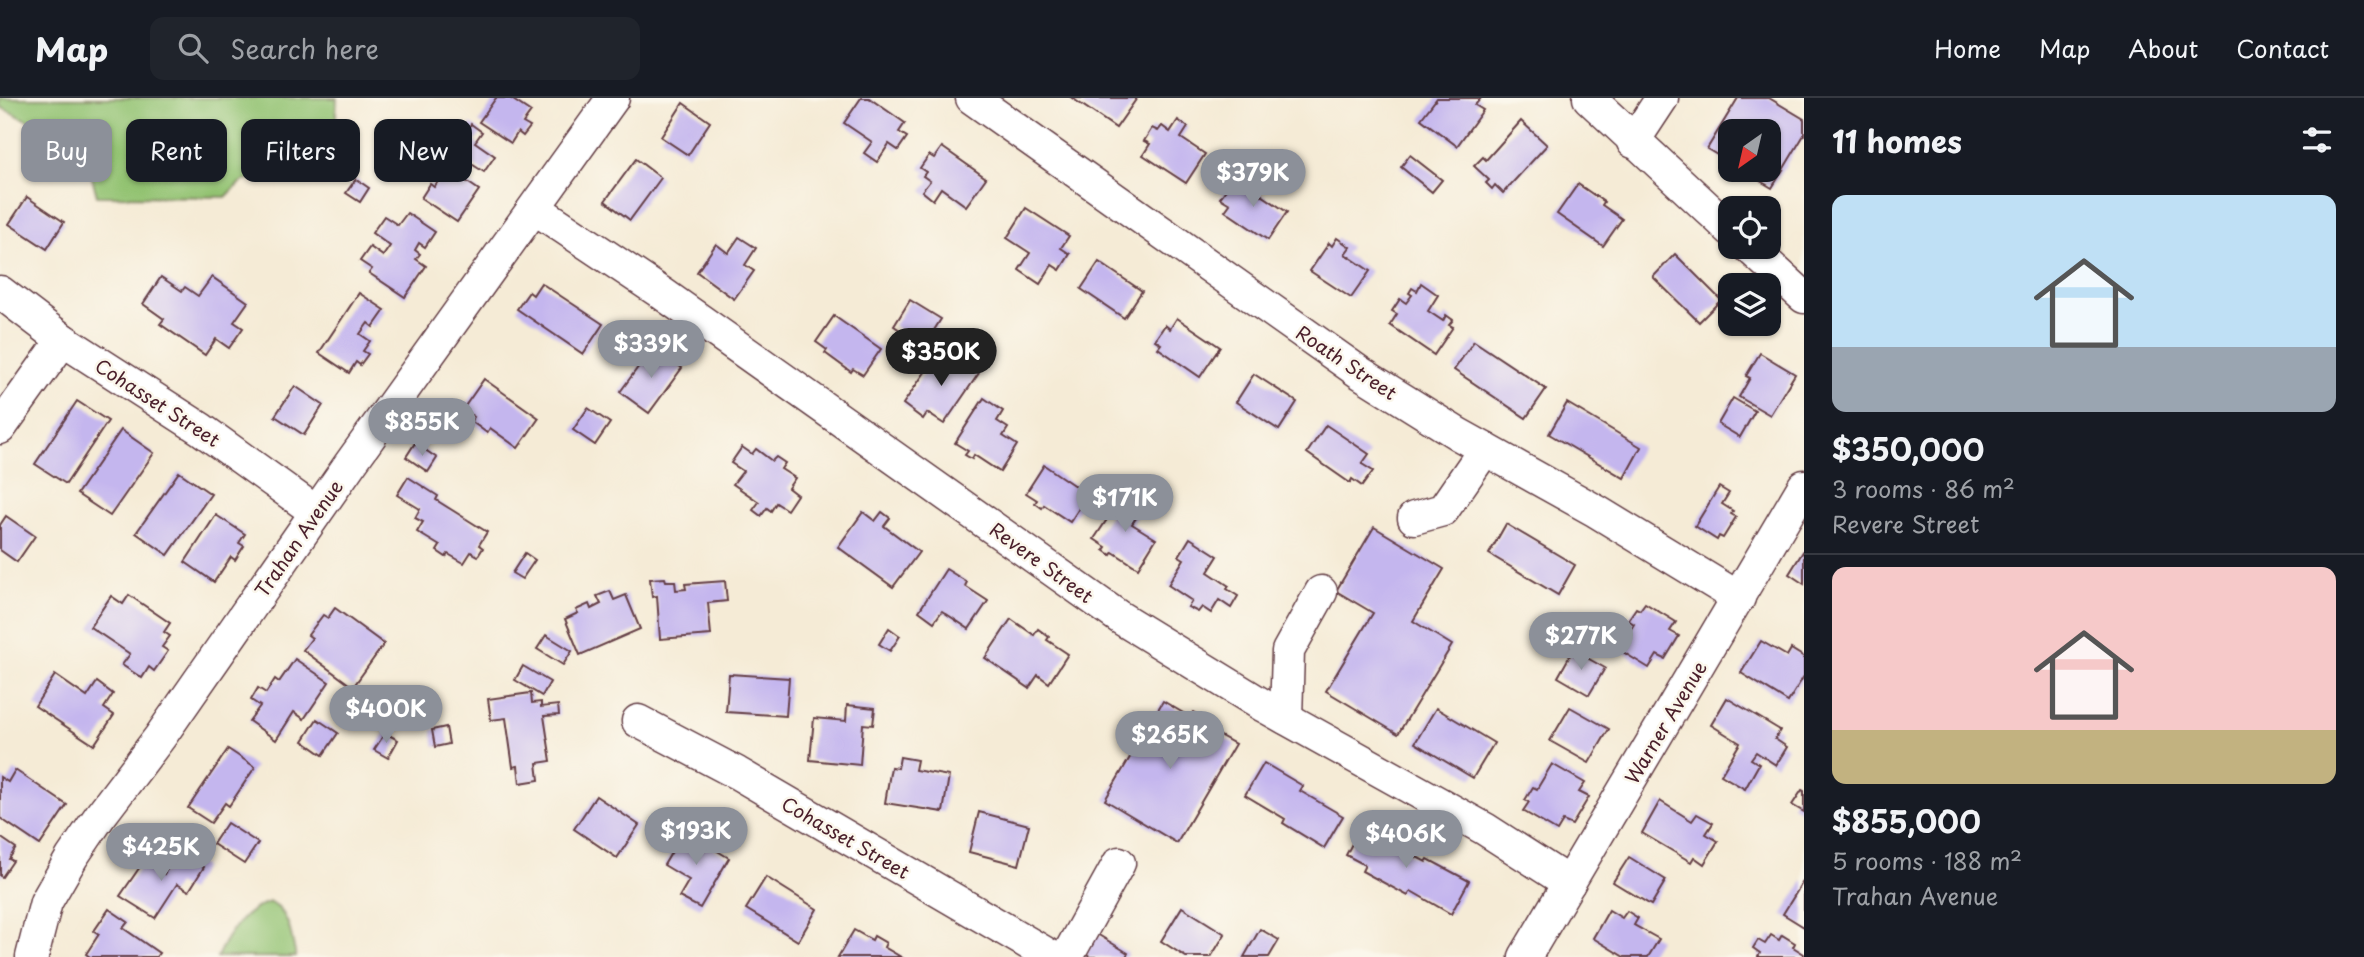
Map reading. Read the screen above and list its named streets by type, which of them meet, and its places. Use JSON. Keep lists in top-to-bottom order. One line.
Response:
{"streets":{"street":["Roath Street","Cohasset Street","Trahan Avenue","Revere Street","Warner Avenue"]},"crossings":[["Roath Street","Warner Avenue"],["Cohasset Street","Trahan Avenue"],["Trahan Avenue","Revere Street"],["Revere Street","Warner Avenue"]],"north":"bottom left","page":{"header":"Map","search":"Search here","nav":["Home","Map","About","Contact"],"heading":"11 homes","chip":["Buy","Rent","Filters","New"],"price":["$379K","$339K","$350K","$855K","$171K","$277K","$400K","$265K","$193K","$406K","$425K"],"list":[{"name":"$350,000","note":"3 rooms · 86 m² · Revere Street"},{"name":"$855,000","note":"5 rooms · 188 m² · Trahan Avenue"}]}}
